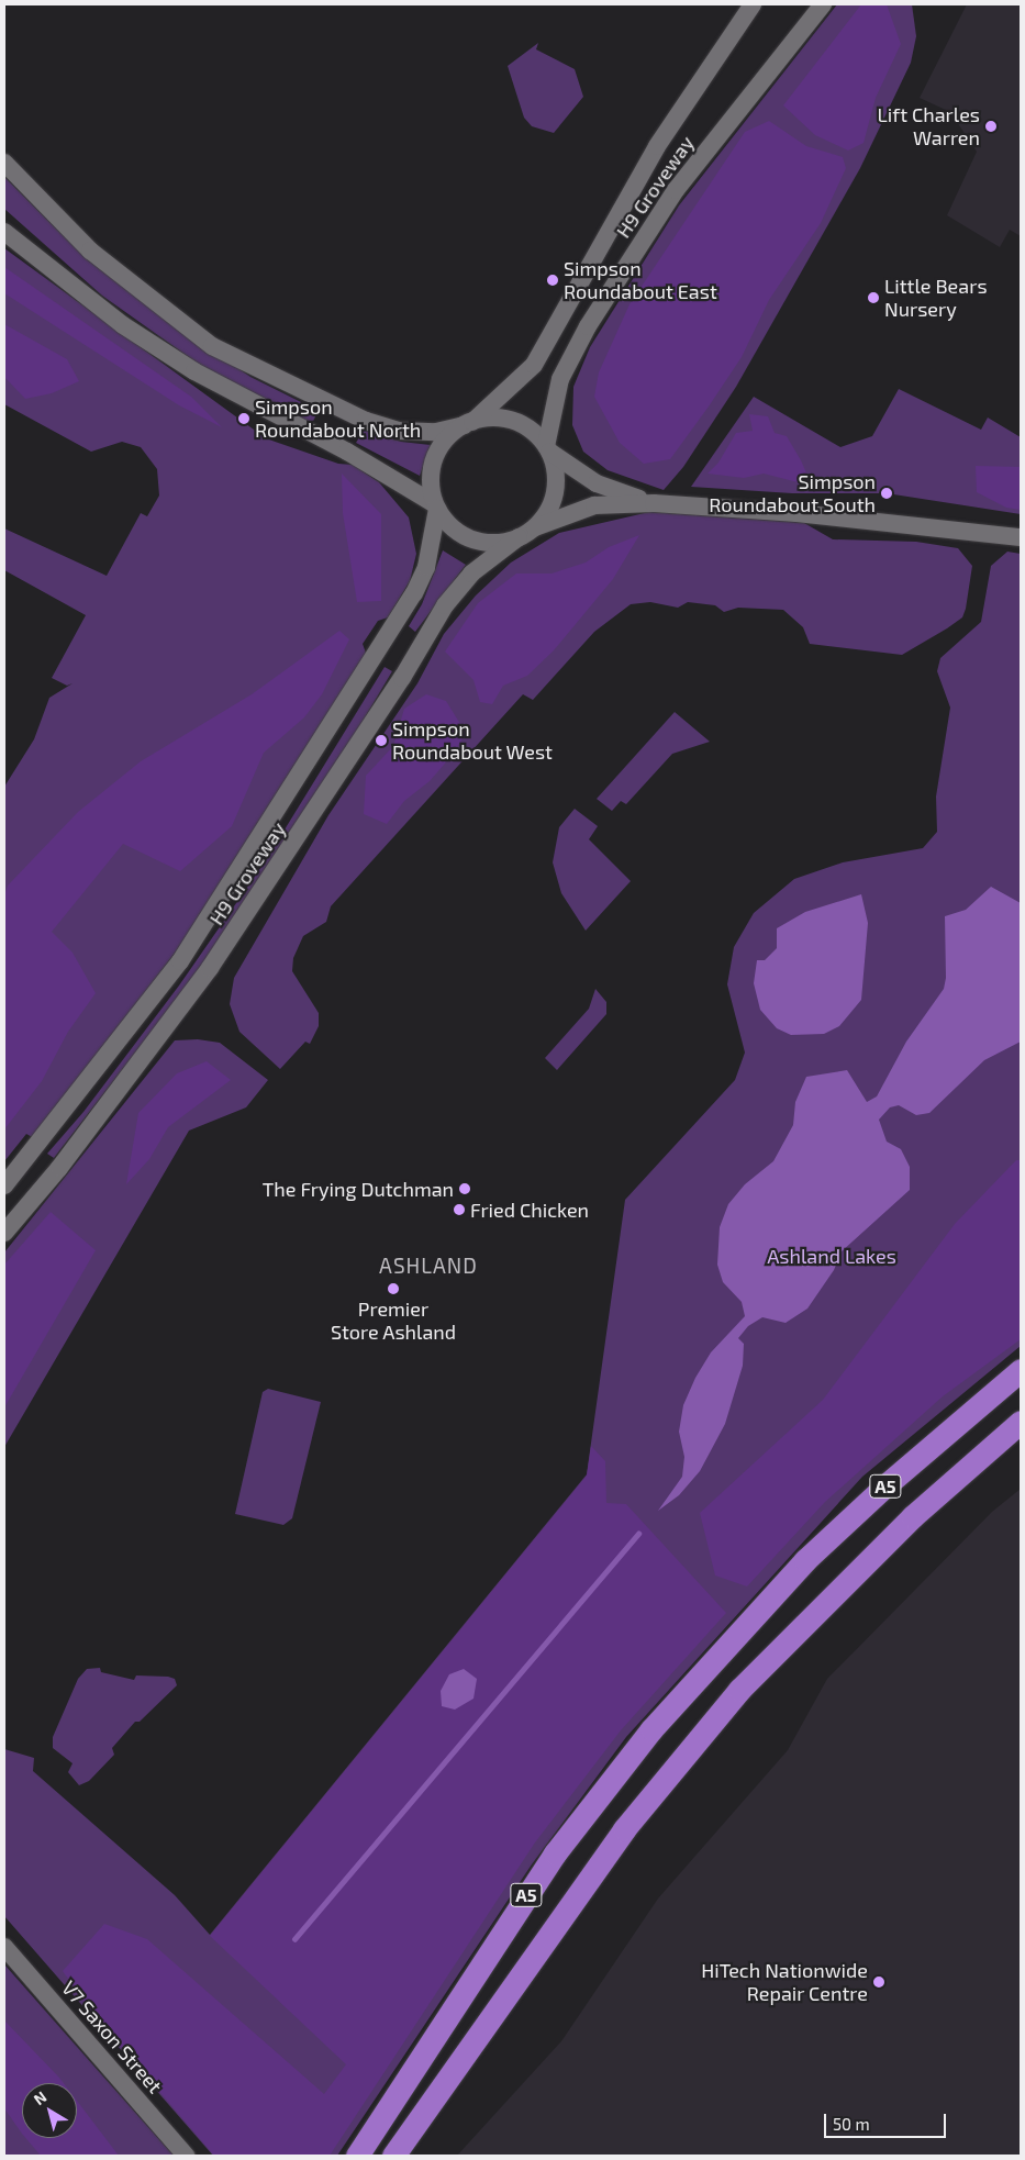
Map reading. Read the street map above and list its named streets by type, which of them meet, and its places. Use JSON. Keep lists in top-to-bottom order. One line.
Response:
{"streets":{"highway":["A5"],"street":["H9 Groveway","V7 Saxon Street"]},"districts":["ASHLAND"],"parks":["Ashland Lakes"],"places":["Lift Charles Warren","Simpson Roundabout East","Little Bears Nursery","Simpson Roundabout North","Simpson Roundabout South","Simpson Roundabout West","The Frying Dutchman","Fried Chicken","Premier Store Ashland","HiTech Nationwide Repair Centre"],"scale_bar":"50 m","north":"top left"}
